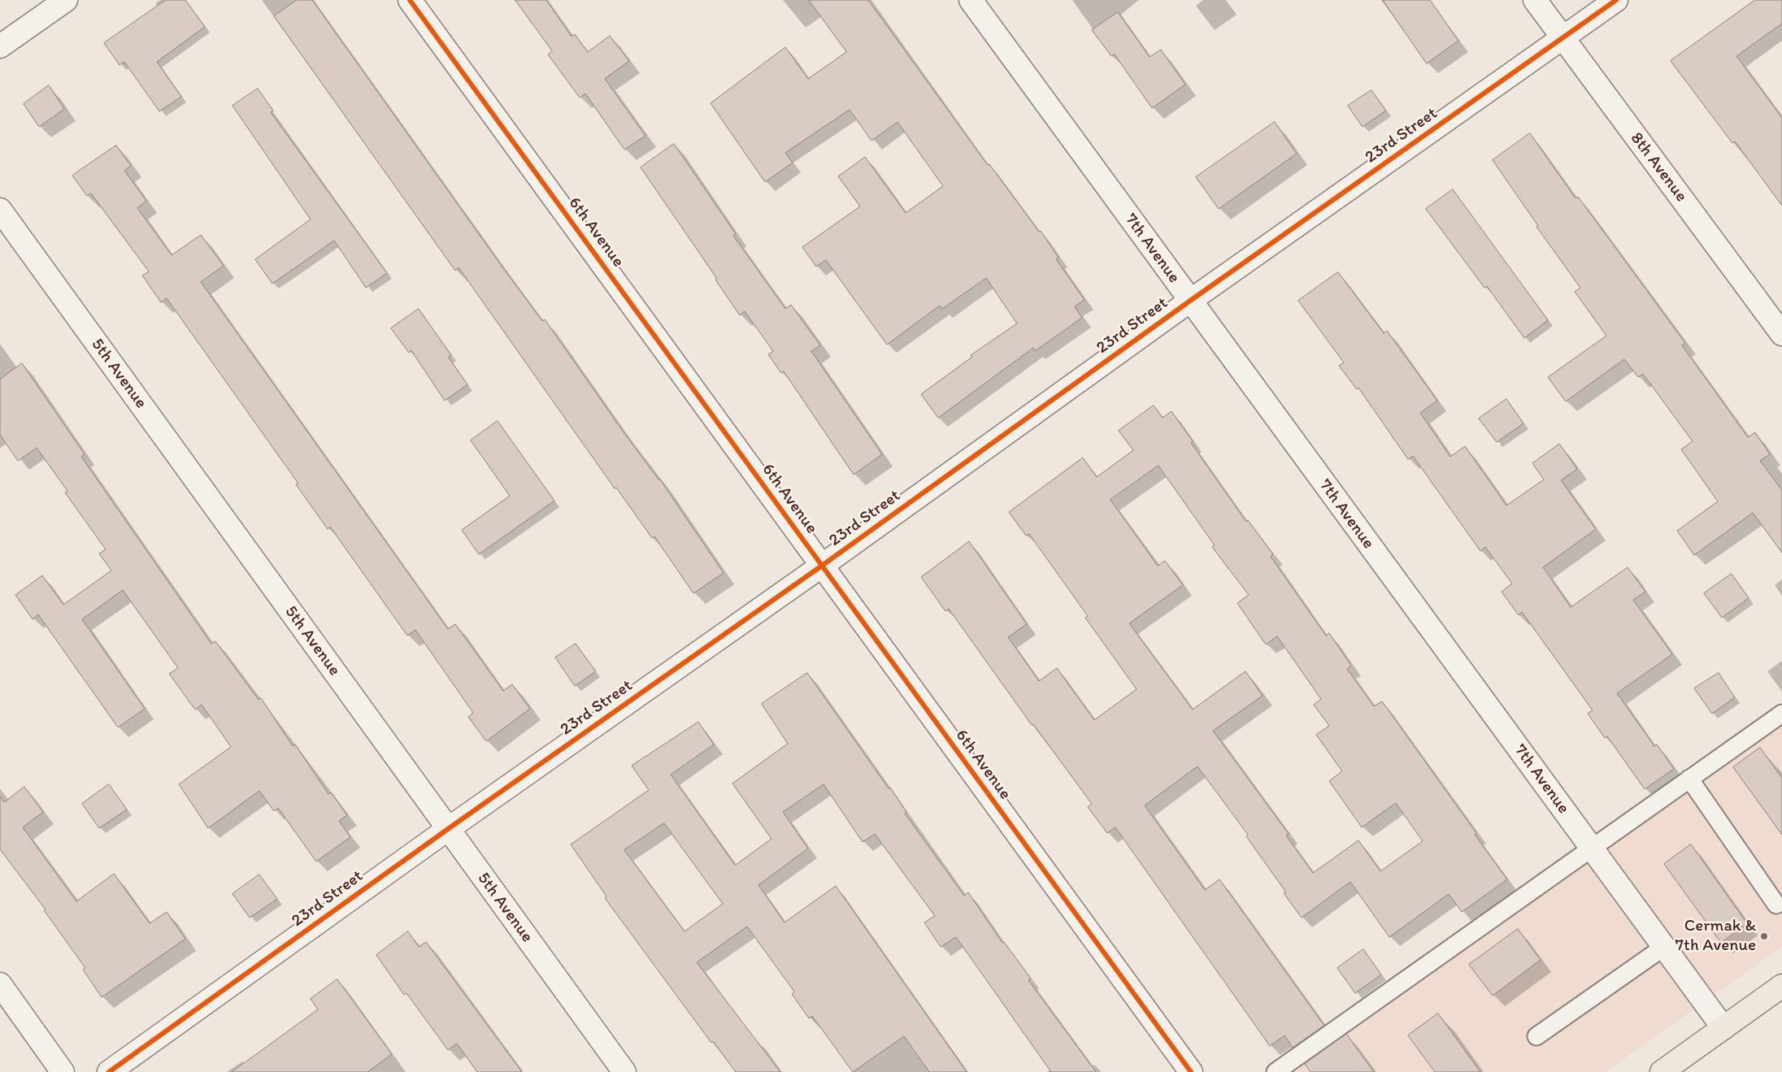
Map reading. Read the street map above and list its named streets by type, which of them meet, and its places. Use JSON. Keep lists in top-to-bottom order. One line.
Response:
{"streets":{"street":["23rd Street","8th Avenue","6th Avenue","7th Avenue","5th Avenue"]},"crossings":[["23rd Street","8th Avenue"],["23rd Street","6th Avenue"],["23rd Street","7th Avenue"],["23rd Street","5th Avenue"]],"places":["Cermak & 7th Avenue"]}
